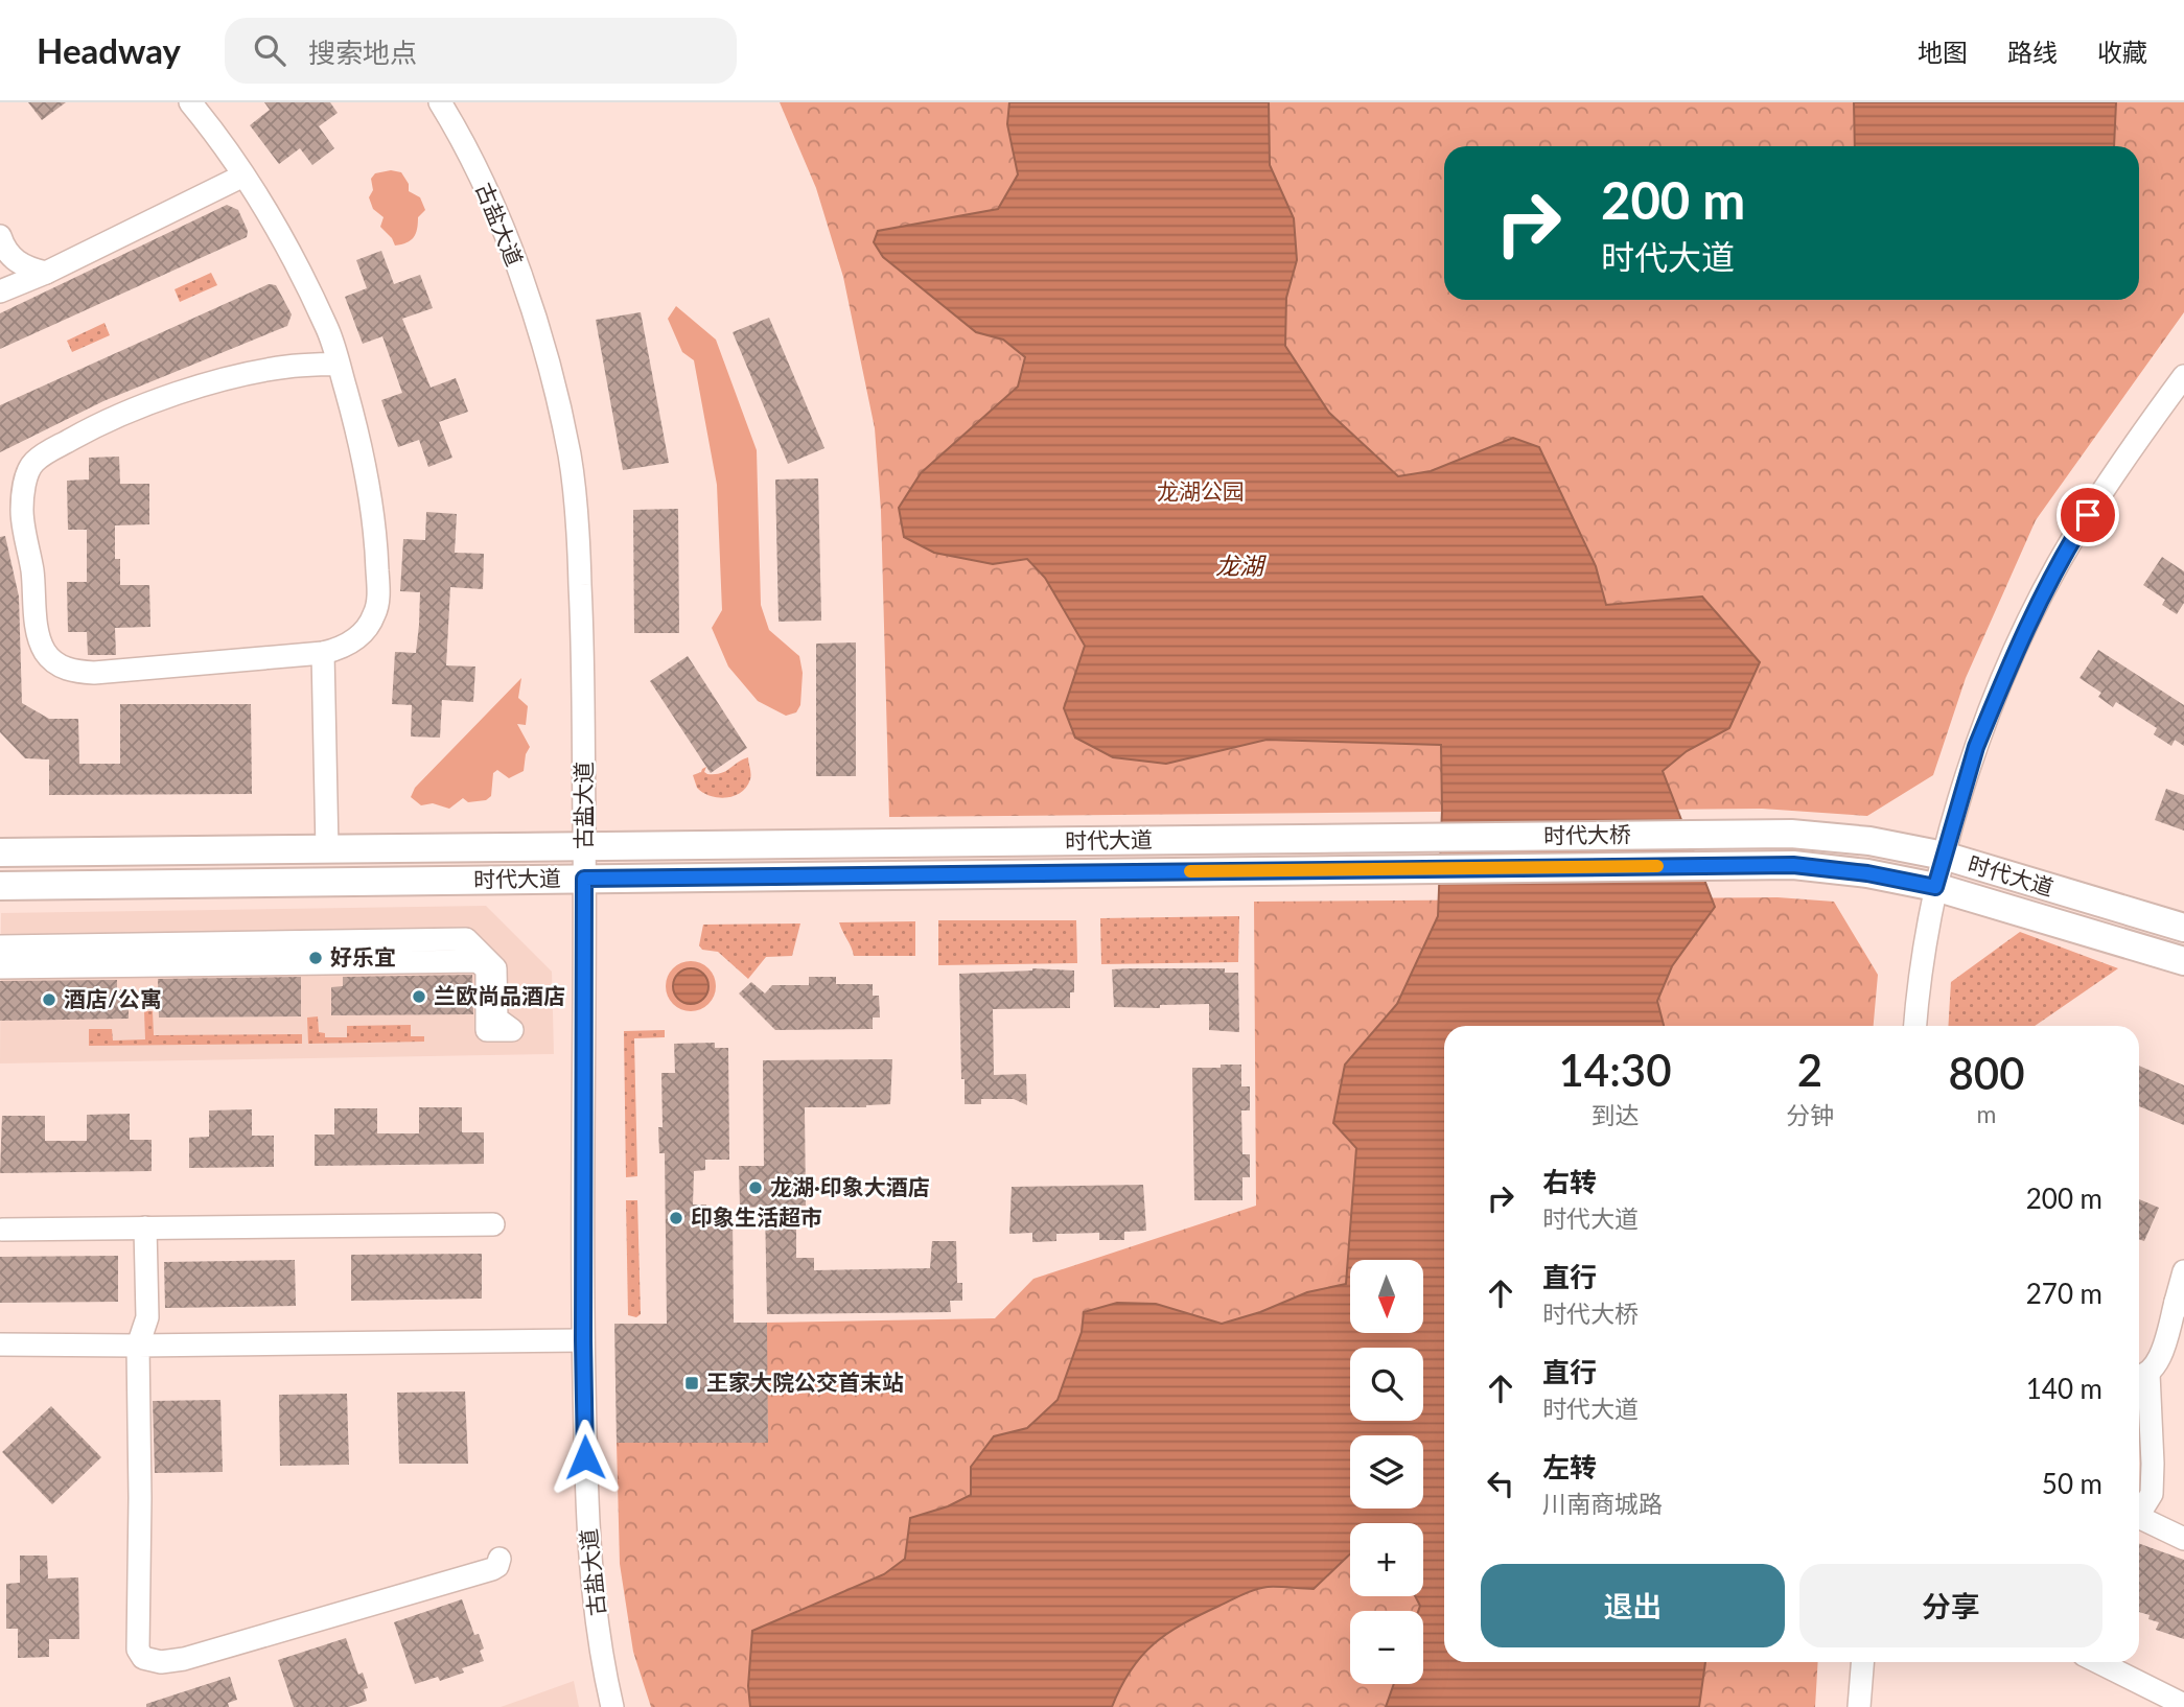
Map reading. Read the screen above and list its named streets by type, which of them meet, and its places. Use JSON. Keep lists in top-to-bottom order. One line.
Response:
{"streets":{"main road":["时代大桥","时代大道"],"street":["古盐大道"]},"crossings":[["古盐大道","时代大道"],["时代大桥","时代大道"]],"water":["龙湖"],"parks":["龙湖公园"],"places":{"other":["好乐宜","兰欧尚品酒店","酒店/公寓","龙湖·印象大酒店","印象生活超市"],"transit":["王家大院公交首末站"]},"north":"bottom","page":{"header":"Headway","search":"搜索地点","nav":["地图","路线","收藏"],"turn":["200 m","时代大道"],"eta":["14:30","到达","2","分钟","800","m"],"list":[{"name":"右转","note":"时代大道","value":"200 m"},{"name":"直行","note":"时代大桥","value":"270 m"},{"name":"直行","note":"时代大道","value":"140 m"},{"name":"左转","note":"川南商城路","value":"50 m"}],"map_buttons":["+","−"],"buttons":["退出","分享"]}}
